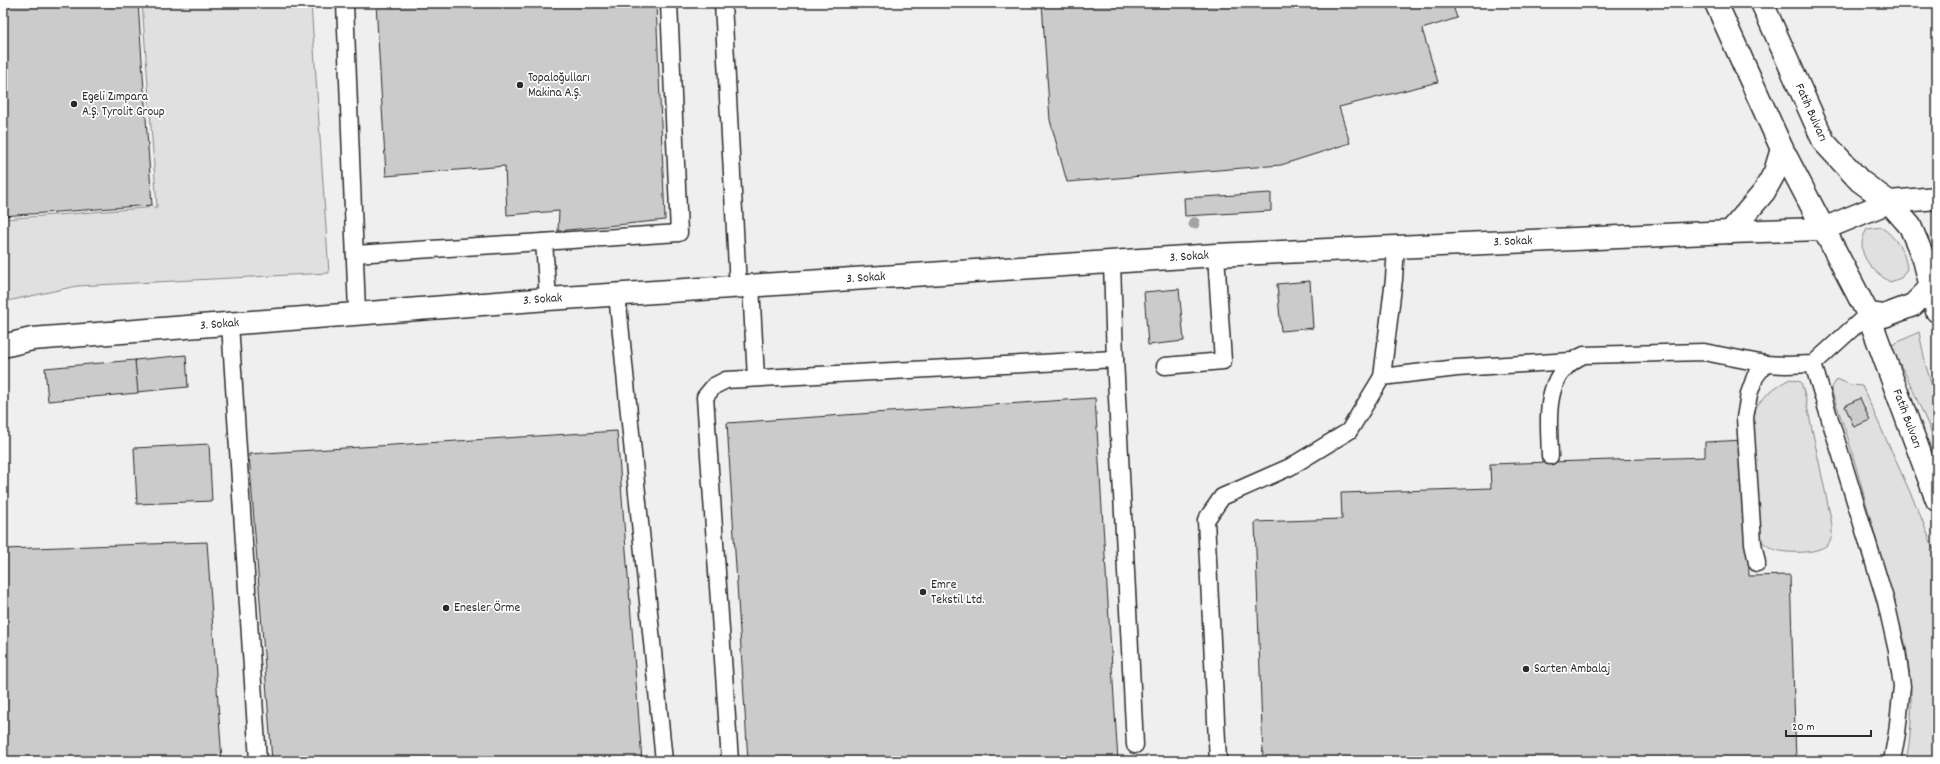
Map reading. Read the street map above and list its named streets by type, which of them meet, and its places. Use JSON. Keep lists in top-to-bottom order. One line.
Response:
{"streets":{"street":["Fatih Bulvarı","3. Sokak"]},"crossings":[["Fatih Bulvarı","3. Sokak"]],"places":["Topaloğulları Makina A.Ş.","Egeli Zımpara A.Ş. Tyrolit Group","Emre Tekstil Ltd.","Enesler Örme","Sarten Ambalaj"],"scale_bar":"20 m"}
